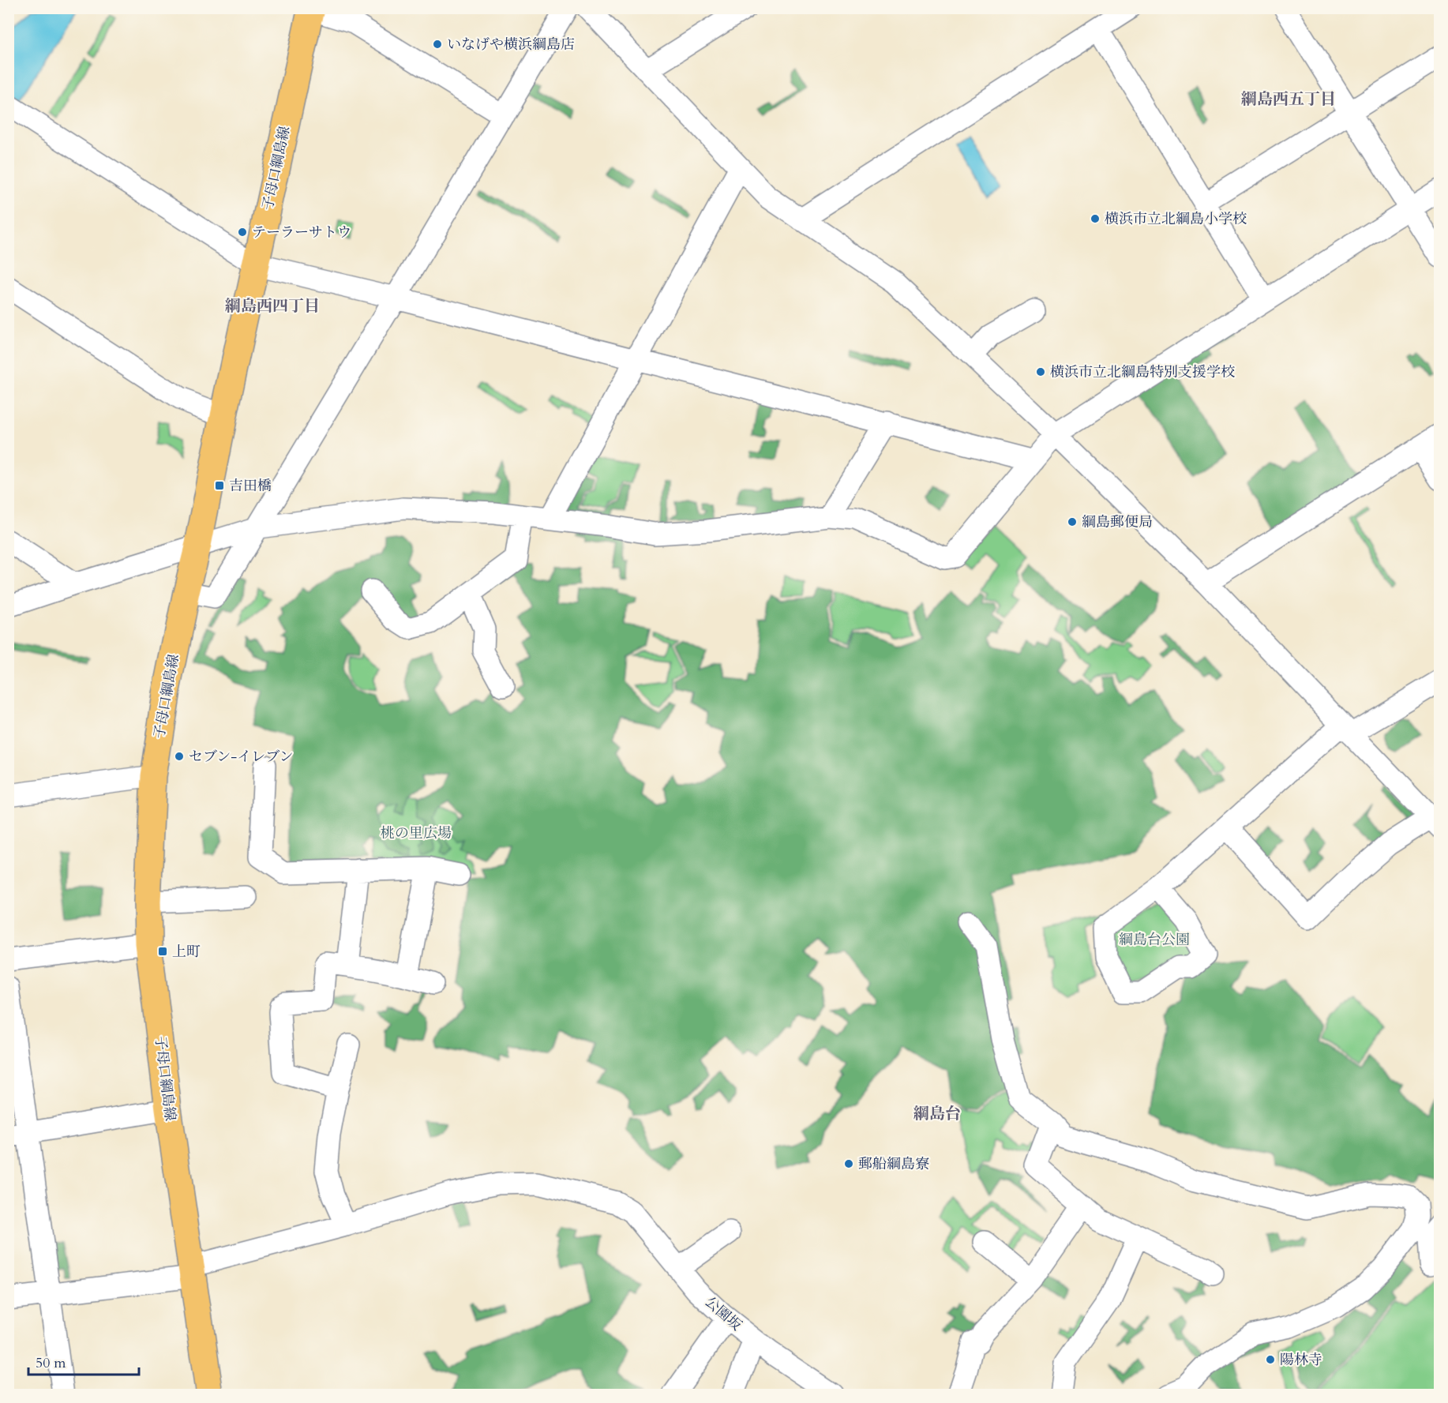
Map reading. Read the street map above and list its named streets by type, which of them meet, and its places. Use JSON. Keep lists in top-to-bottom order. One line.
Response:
{"streets":{"main road":["子母口綱島線"],"street":["公園坂"]},"districts":["綱島西五丁目","綱島西四丁目","綱島台"],"parks":["桃の里広場","綱島台公園"],"places":{"other":["いなげや横浜綱島店","横浜市立北綱島小学校","テーラーサトウ","横浜市立北綱島特別支援学校","綱島郵便局","セブン-イレブン","郵船綱島寮","陽林寺"],"transit":["吉田橋","上町"]},"scale_bar":"50 m"}
